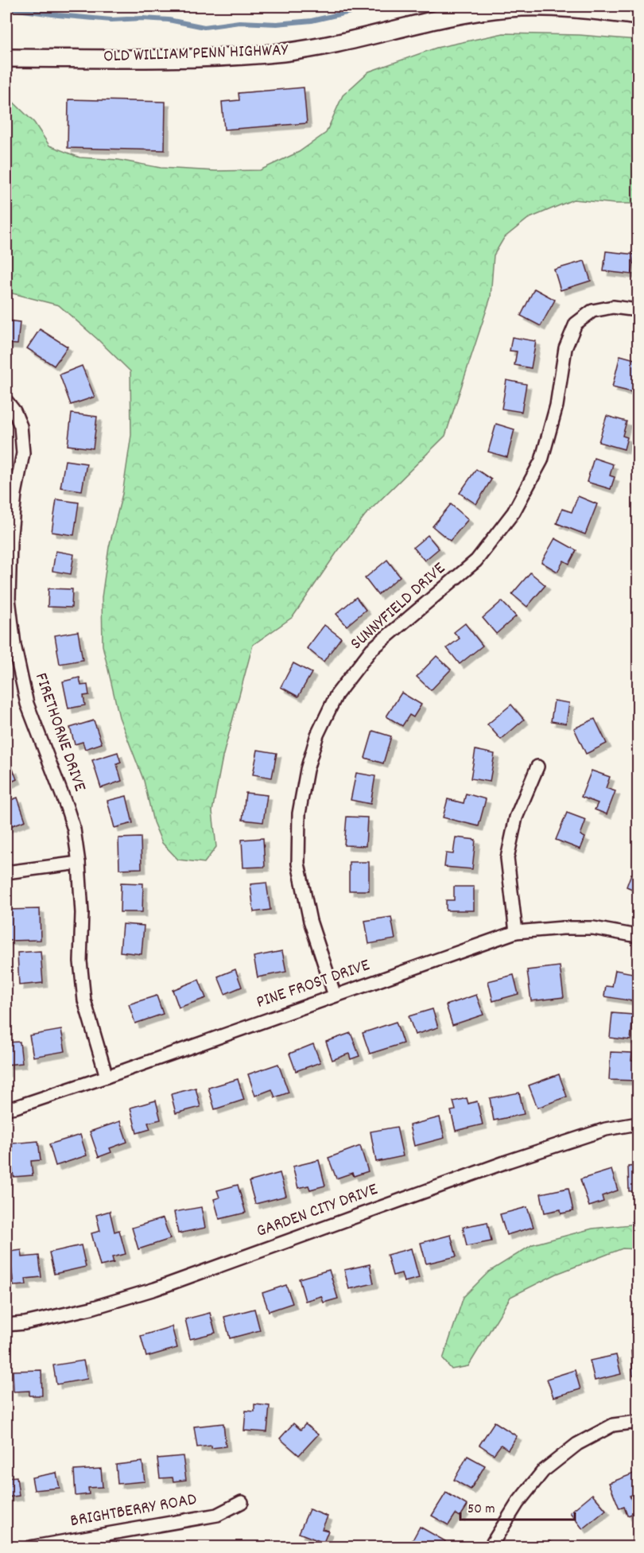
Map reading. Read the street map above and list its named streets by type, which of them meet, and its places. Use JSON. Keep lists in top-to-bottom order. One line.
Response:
{"streets":{"main road":["OLD WILLIAM PENN HIGHWAY"],"street":["SUNNYFIELD DRIVE","FIRETHORNE DRIVE","PINE FROST DRIVE","GARDEN CITY DRIVE","BRIGHTBERRY ROAD"]},"crossings":[["SUNNYFIELD DRIVE","PINE FROST DRIVE"],["FIRETHORNE DRIVE","PINE FROST DRIVE"]],"scale_bar":"50 m"}
